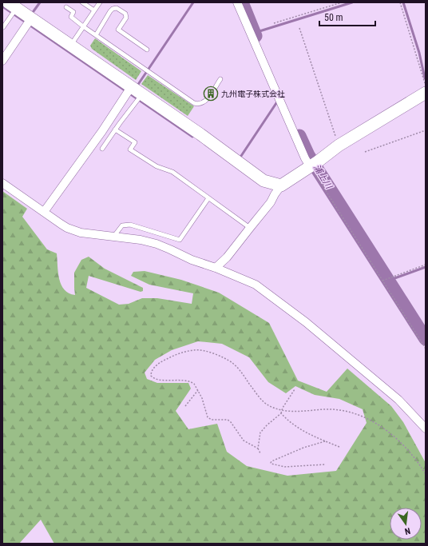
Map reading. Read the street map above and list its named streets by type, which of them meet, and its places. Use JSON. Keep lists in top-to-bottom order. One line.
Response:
{"water":["浦上川"],"places":{"building":["九州電子株式会社"]},"scale_bar":"50 m","north":"bottom"}
